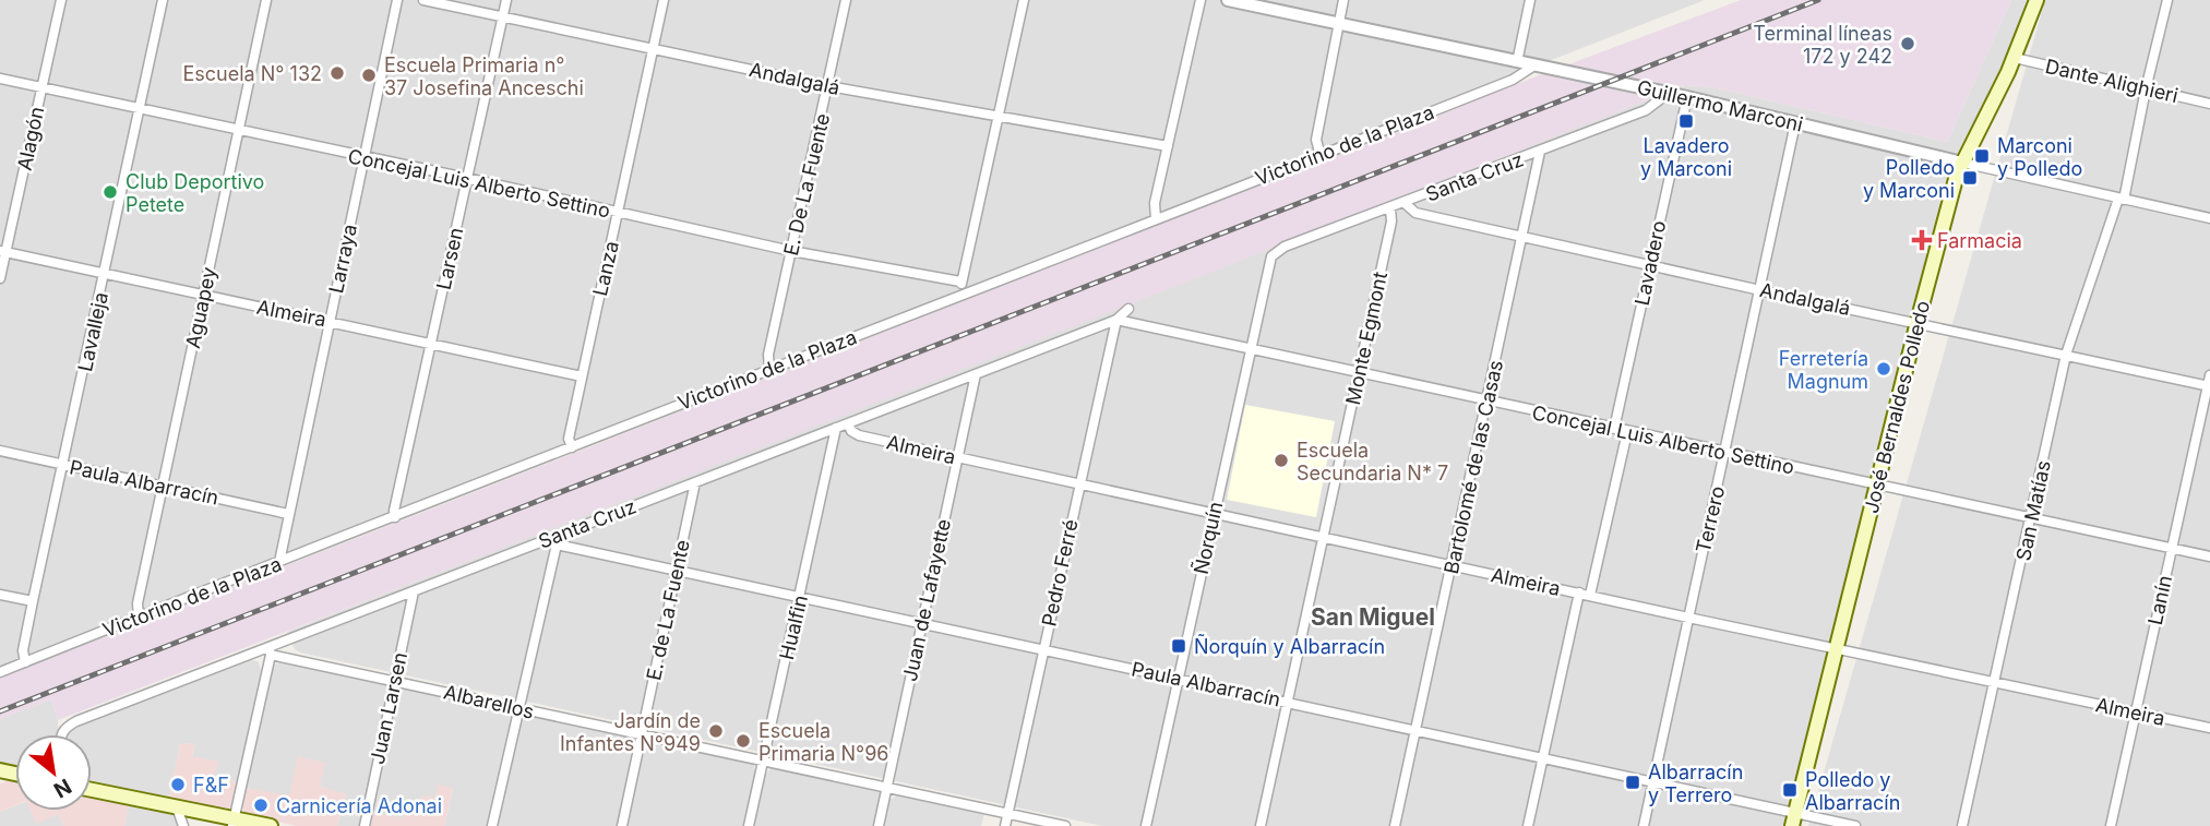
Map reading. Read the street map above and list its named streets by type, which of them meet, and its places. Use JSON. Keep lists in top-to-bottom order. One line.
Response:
{"streets":{"main road":["José Bernaldes Polledo"],"street":["Andalgalá","Dante Alighieri","Guillermo Marconi","Alagón","Victorino de la Plaza","Santa Cruz","Concejal Luis Alberto Settino","E. De La Fuente","Larraya","Larsen","Lavadero","Lanza","Aguapey","Almeira","Lavalleja","Monte Egmont","Bartolomé de las Casas","Paula Albarracín","San Matías","Terrero","Ñorquín","Pedro Ferré","Juan de Lafayette","Lanín","E. de La Fuente","Hualfin","Albarellos","Juan Larsen"]},"crossings":[["Andalgalá","Santa Cruz"],["Andalgalá","E. De La Fuente"],["Andalgalá","Larsen"],["Andalgalá","Lavadero"],["Andalgalá","Lanza"],["Andalgalá","José Bernaldes Polledo"],["Andalgalá","Bartolomé de las Casas"],["Andalgalá","San Matías"],["Andalgalá","Terrero"],["Andalgalá","Lanín"],["Dante Alighieri","José Bernaldes Polledo"],["Dante Alighieri","San Matías"],["Guillermo Marconi","Victorino de la Plaza"],["Guillermo Marconi","Santa Cruz"],["Guillermo Marconi","Lavadero"],["Guillermo Marconi","José Bernaldes Polledo"],["Guillermo Marconi","San Matías"],["Guillermo Marconi","Terrero"],["Alagón","Concejal Luis Alberto Settino"],["Alagón","Almeira"],["Victorino de la Plaza","E. De La Fuente"],["Victorino de la Plaza","Larraya"],["Victorino de la Plaza","Larsen"],["Victorino de la Plaza","Lanza"],["Victorino de la Plaza","Aguapey"],["Victorino de la Plaza","Lavalleja"],["Santa Cruz","Concejal Luis Alberto Settino"],["Santa Cruz","Almeira"],["Santa Cruz","Monte Egmont"],["Santa Cruz","Bartolomé de las Casas"],["Santa Cruz","Paula Albarracín"],["Santa Cruz","Ñorquín"],["Santa Cruz","Pedro Ferré"],["Santa Cruz","Juan de Lafayette"],["Santa Cruz","E. de La Fuente"],["Santa Cruz","Hualfin"],["Santa Cruz","Albarellos"],["Santa Cruz","Juan Larsen"],["Concejal Luis Alberto Settino","E. De La Fuente"],["Concejal Luis Alberto Settino","Larraya"],["Concejal Luis Alberto Settino","Larsen"],["Concejal Luis Alberto Settino","Lavadero"],["Concejal Luis Alberto Settino","Lanza"],["Concejal Luis Alberto Settino","Aguapey"],["Concejal Luis Alberto Settino","Lavalleja"],["Concejal Luis Alberto Settino","Monte Egmont"],["Concejal Luis Alberto Settino","José Bernaldes Polledo"],["Concejal Luis Alberto Settino","Bartolomé de las Casas"],["Concejal Luis Alberto Settino","San Matías"],["Concejal Luis Alberto Settino","Terrero"],["Concejal Luis Alberto Settino","Ñorquín"],["Concejal Luis Alberto Settino","Pedro Ferré"],["Concejal Luis Alberto Settino","Lanín"],["Larraya","Almeira"],["Larraya","Paula Albarracín"],["Larsen","Almeira"],["Lanza","Almeira"],["Aguapey","Almeira"],["Aguapey","Paula Albarracín"],["Almeira","Lavalleja"],["Almeira","Monte Egmont"],["Almeira","José Bernaldes Polledo"],["Almeira","Bartolomé de las Casas"],["Almeira","San Matías"],["Almeira","Terrero"],["Almeira","Ñorquín"],["Almeira","Pedro Ferré"],["Almeira","Juan de Lafayette"],["Almeira","Lanín"],["Lavalleja","Paula Albarracín"],["Monte Egmont","Paula Albarracín"],["José Bernaldes Polledo","Paula Albarracín"],["Bartolomé de las Casas","Paula Albarracín"],["Paula Albarracín","Terrero"],["Paula Albarracín","Ñorquín"],["Paula Albarracín","Pedro Ferré"],["Paula Albarracín","Juan de Lafayette"],["Paula Albarracín","E. de La Fuente"],["Paula Albarracín","Hualfin"],["Pedro Ferré","Albarellos"],["Juan de Lafayette","Albarellos"],["E. de La Fuente","Albarellos"],["Hualfin","Albarellos"],["Albarellos","Juan Larsen"]],"districts":["San Miguel"],"places":{"other":["Terminal líneas 172 y 242","Escuela N° 132","Escuela Primaria n° 37 Josefina Anceschi","Club Deportivo Petete","Ferretería Magnum","Escuela Secundaria N* 7","Jardín de Infantes N°949","Escuela Primaria N°96","F&F","Carnicería Adonai"],"transit":["Lavadero y Marconi","Marconi y Polledo","Polledo y Marconi","Ñorquín y Albarracín","Albarracín y Terrero","Polledo y Albarracín"],"health":["Farmacia"]},"north":"bottom right"}
